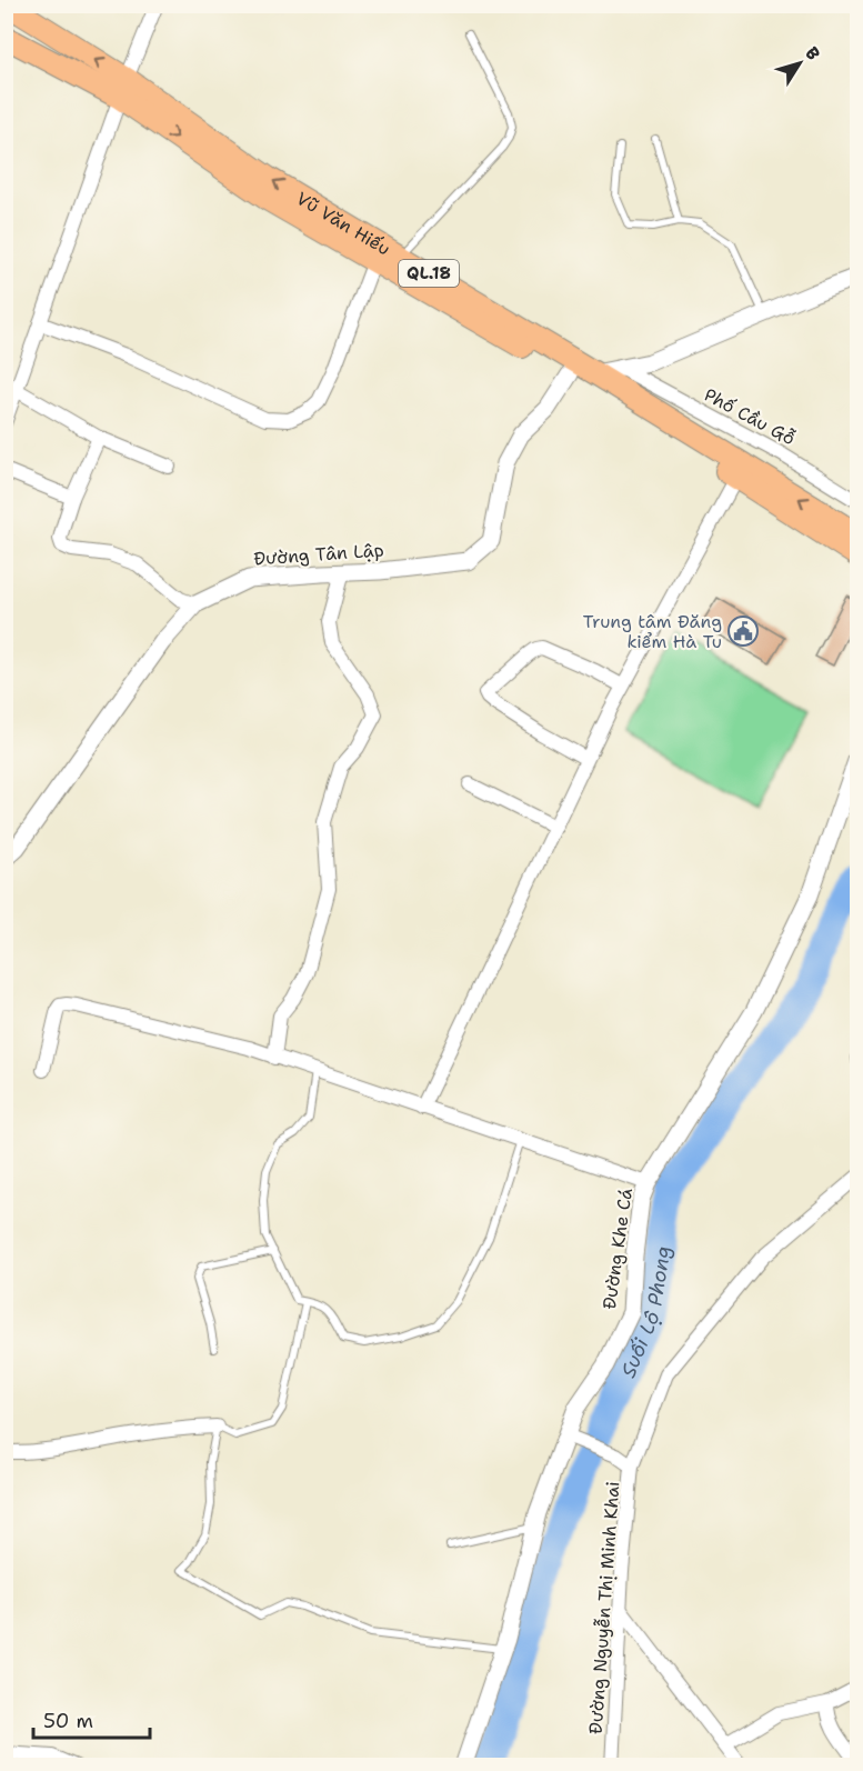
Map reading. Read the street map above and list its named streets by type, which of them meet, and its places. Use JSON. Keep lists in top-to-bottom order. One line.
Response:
{"streets":{"main road":["Vũ Văn Hiếu","QL.18"],"street":["Phố Cầu Gỗ","Đường Tân Lập","Đường Khe Cá","Đường Nguyễn Thị Minh Khai"]},"crossings":[["Vũ Văn Hiếu","Đường Tân Lập"]],"water":["Suối Lộ Phong"],"places":{"public building":["Trung tâm Đăng kiểm Hà Tu"]},"scale_bar":"50 m","north":"top right"}
